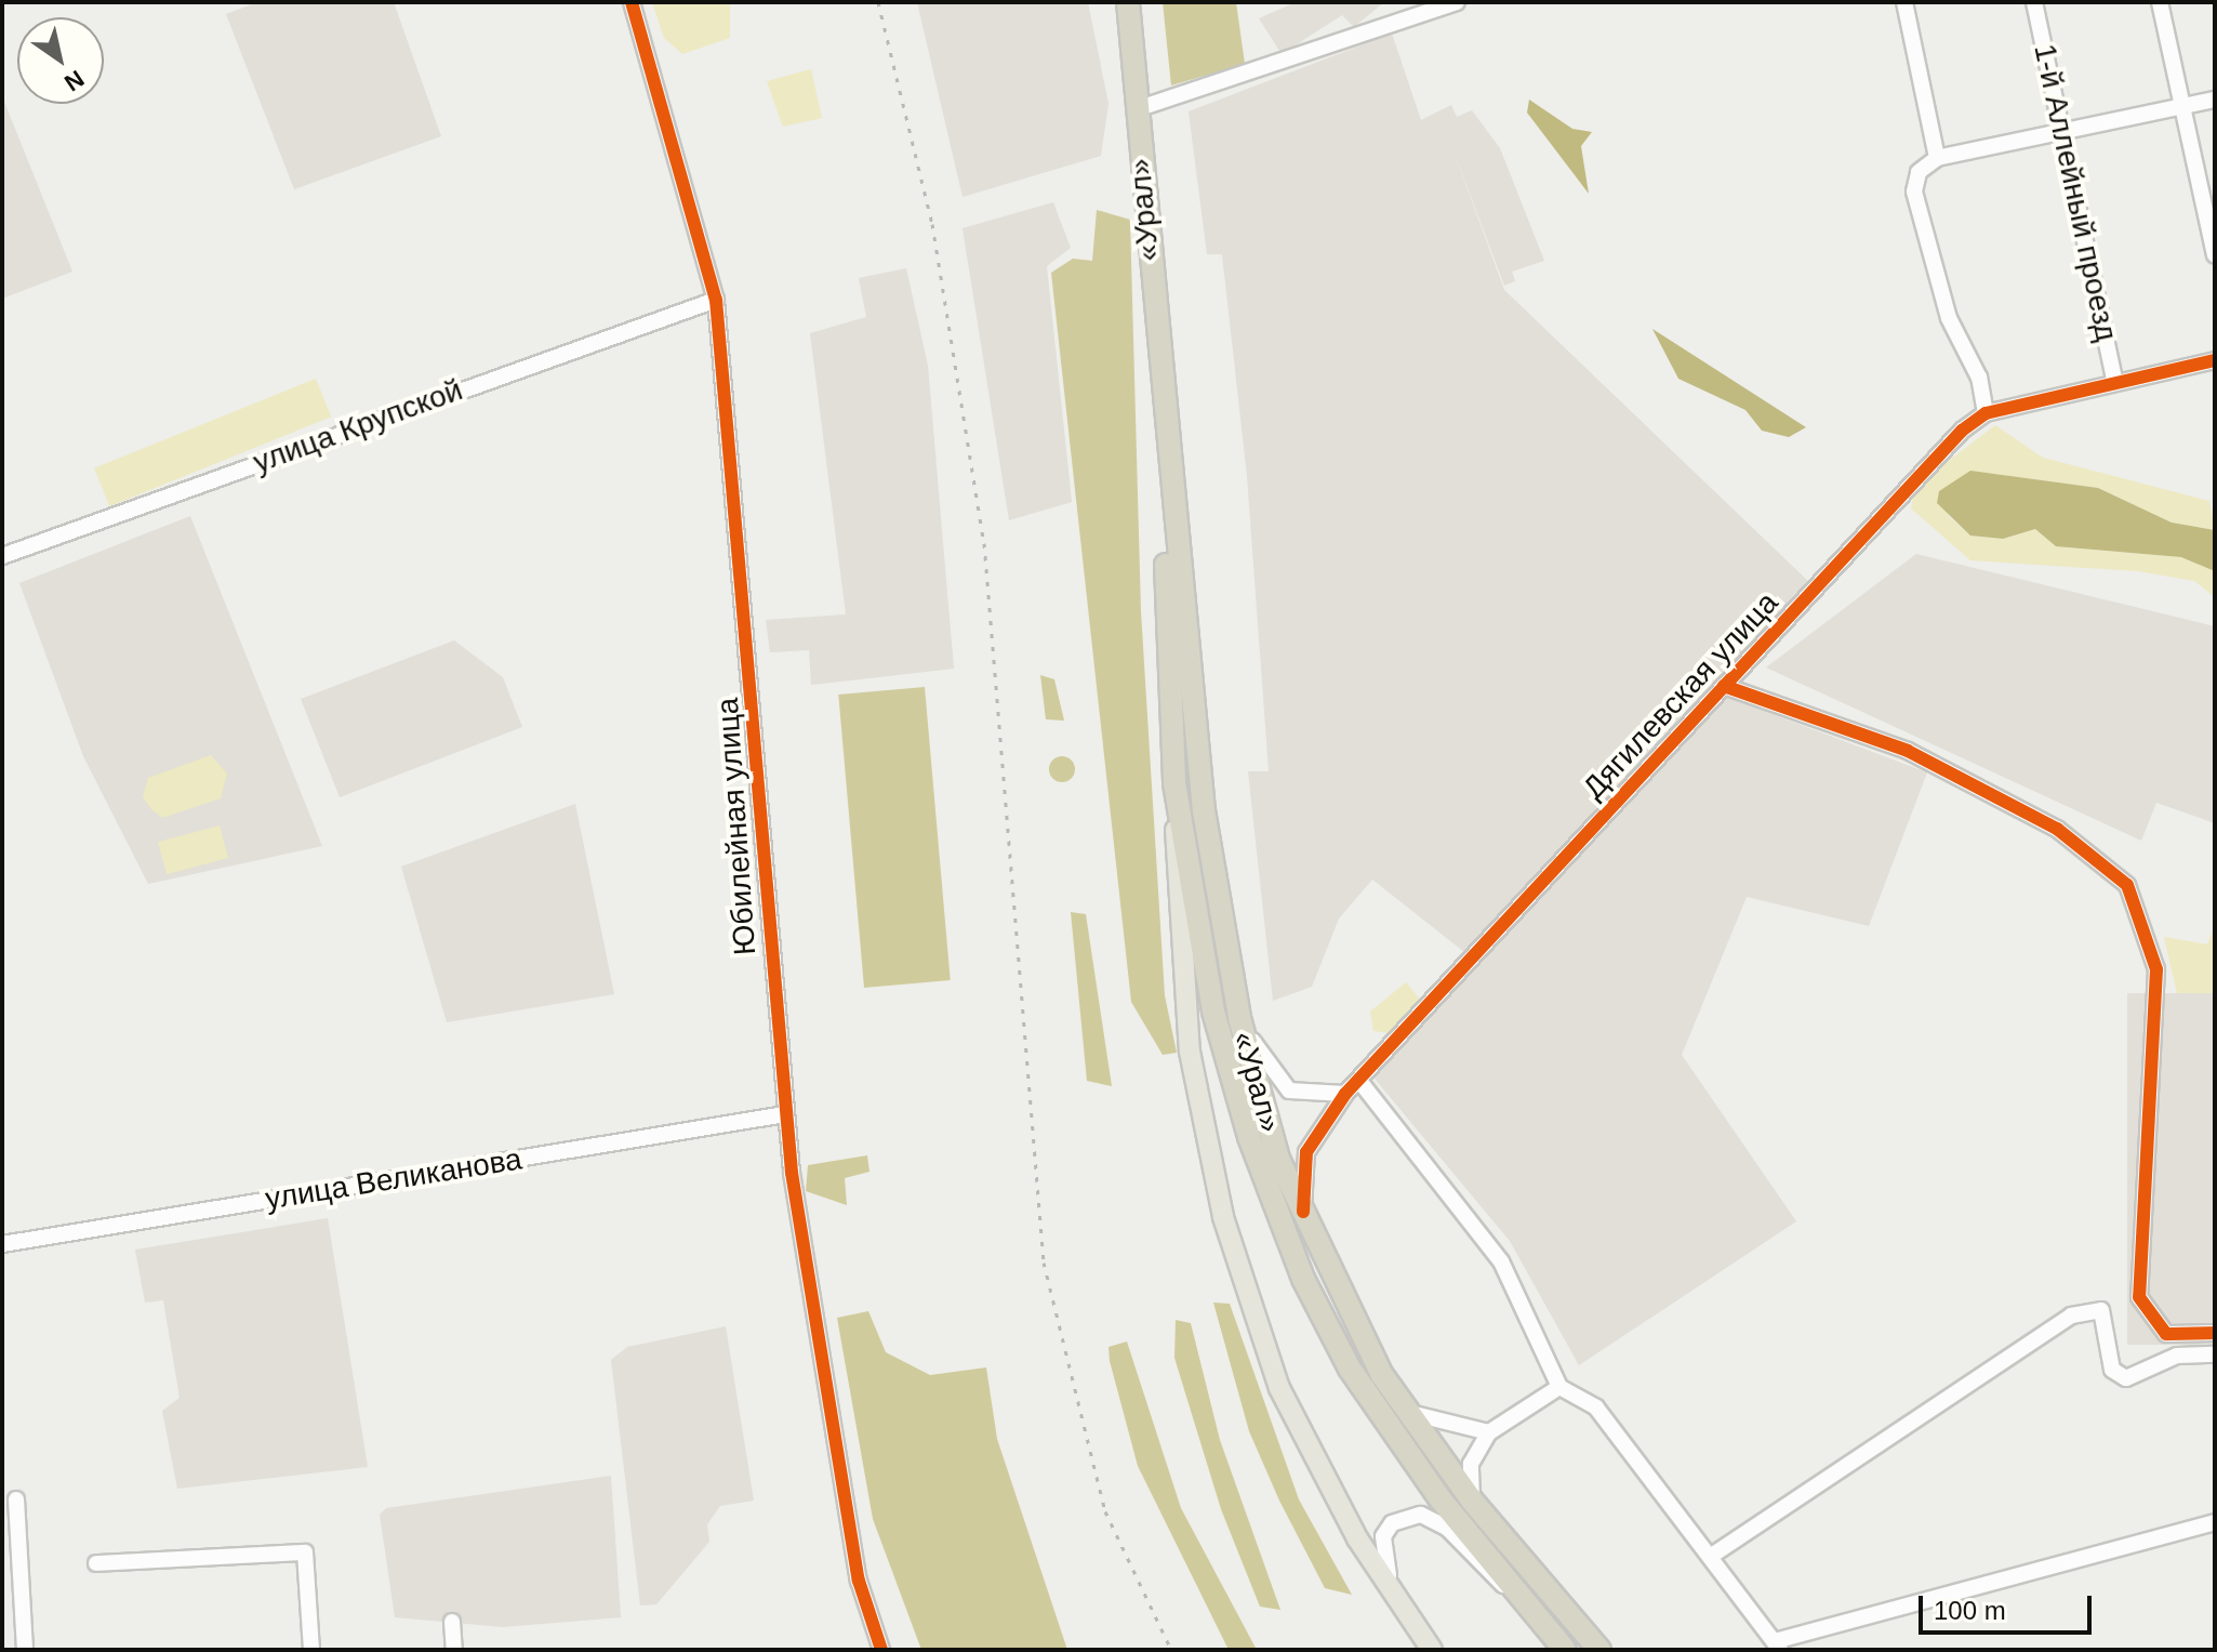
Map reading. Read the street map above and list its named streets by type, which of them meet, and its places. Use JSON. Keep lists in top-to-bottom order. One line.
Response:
{"streets":{"highway":["«Урал»"],"street":["1-й Аллейный проезд","улица Крупской","Дягилевская улица","Юбилейная улица","улица Великанова"]},"crossings":[["«Урал»","Дягилевская улица"],["улица Крупской","Юбилейная улица"],["Юбилейная улица","улица Великанова"]],"scale_bar":"100 m","north":"bottom right"}
